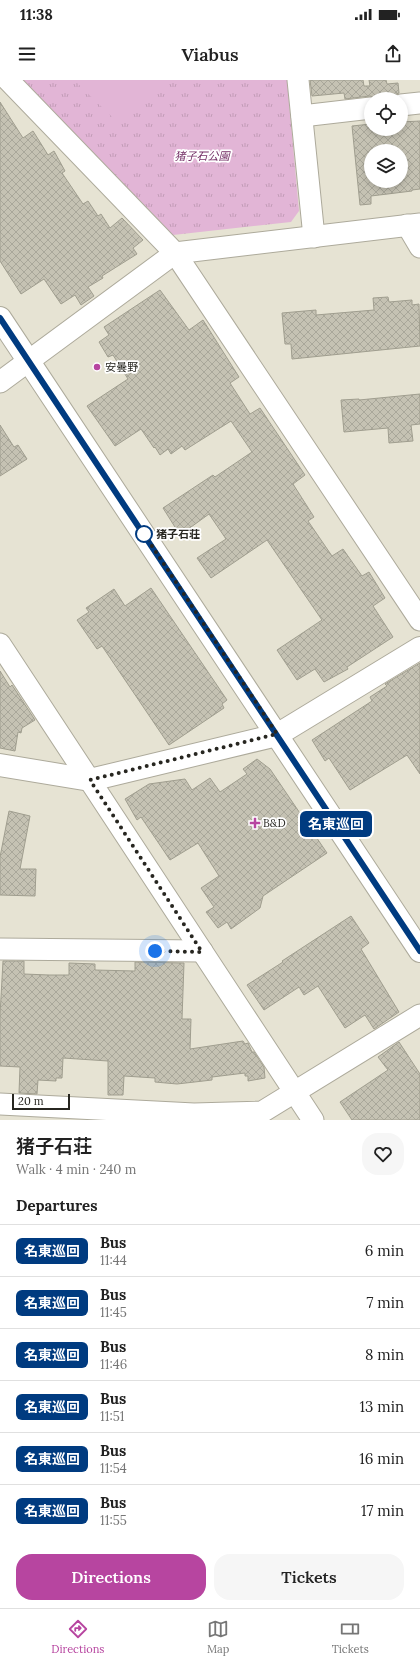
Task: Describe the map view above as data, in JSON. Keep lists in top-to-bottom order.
{
  "parks": ["猪子石公園"],
  "places": {
    "other": ["安曇野", "猪子石荘"],
    "health": ["B&D"]
  },
  "lines": ["bus line 名東巡回"],
  "scale_bar": "20 m",
  "page": {
    "status": "11:38",
    "header": "Viabus",
    "on_map": "名東巡回",
    "scale": "20 m",
    "heading": [
      ["猪子石荘", "Walk · 4 min · 240 m"],
      "Departures"
    ],
    "list": [
      {
        "mark": "名東巡回",
        "name": "Bus",
        "note": "11:44",
        "value": "6 min"
      },
      {
        "mark": "名東巡回",
        "name": "Bus",
        "note": "11:45",
        "value": "7 min"
      },
      {
        "mark": "名東巡回",
        "name": "Bus",
        "note": "11:46",
        "value": "8 min"
      },
      {
        "mark": "名東巡回",
        "name": "Bus",
        "note": "11:51",
        "value": "13 min"
      },
      {
        "mark": "名東巡回",
        "name": "Bus",
        "note": "11:54",
        "value": "16 min"
      },
      {
        "mark": "名東巡回",
        "name": "Bus",
        "note": "11:55",
        "value": "17 min"
      }
    ],
    "buttons": ["Directions", "Tickets"],
    "tabs": ["Directions", "Map", "Tickets"]
  }
}
